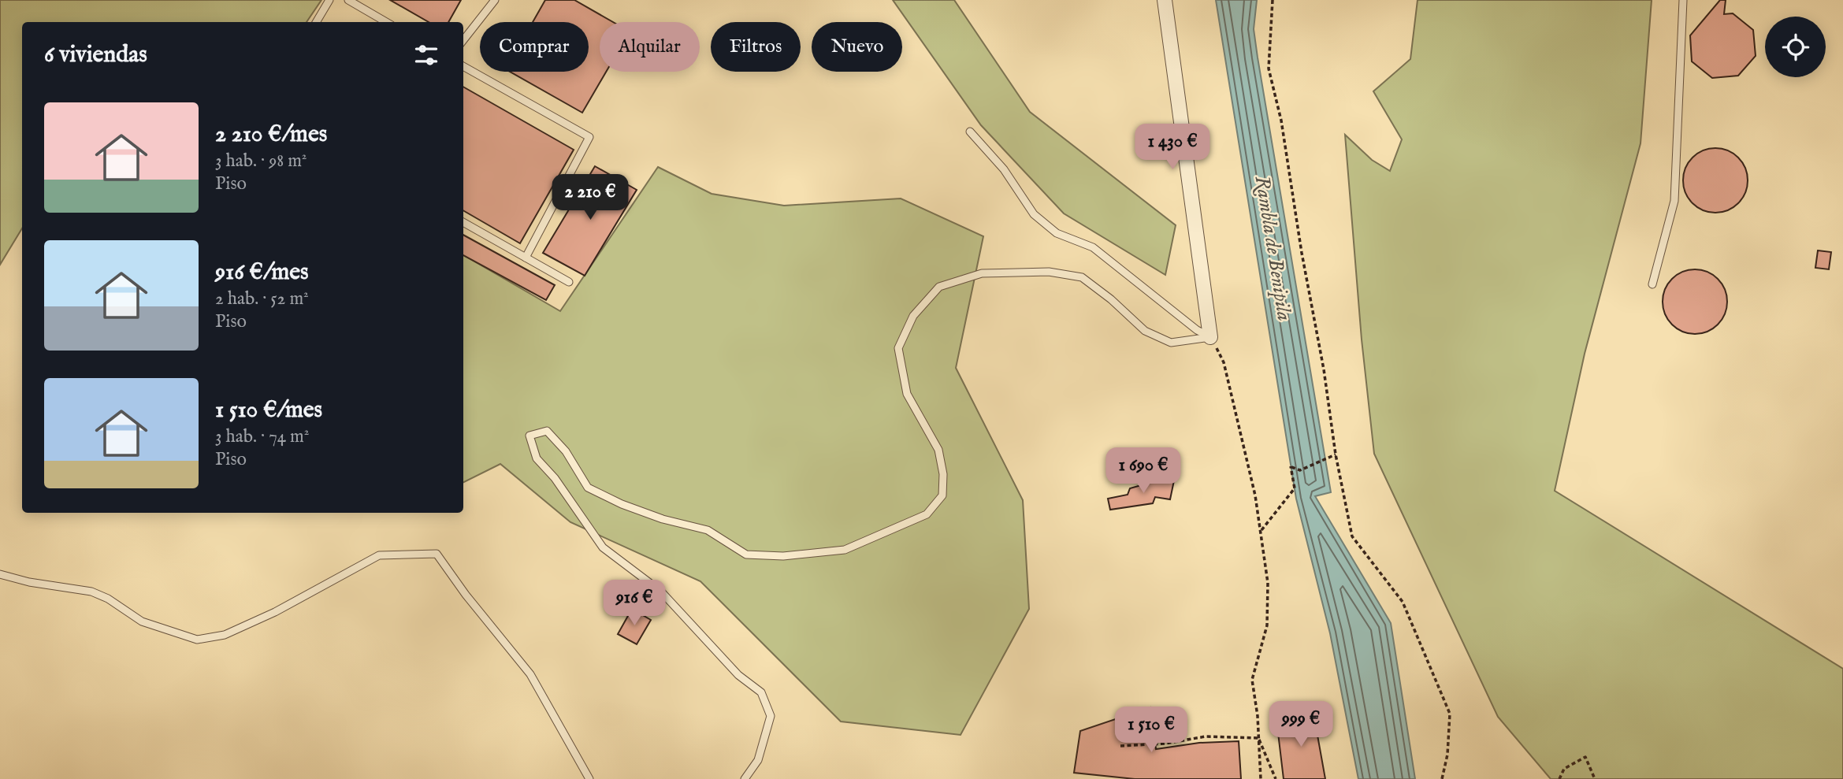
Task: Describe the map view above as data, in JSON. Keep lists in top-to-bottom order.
{
  "water": ["Rambla de Benipila"],
  "page": {
    "chip": [
      "Comprar",
      "Alquilar",
      "Filtros",
      "Nuevo"
    ],
    "heading": "6 viviendas",
    "list": [
      {
        "name": "2 210 €/mes",
        "note": "3 hab. · 98 m² · Piso"
      },
      {
        "name": "916 €/mes",
        "note": "2 hab. · 52 m² · Piso"
      },
      {
        "name": "1 510 €/mes",
        "note": "3 hab. · 74 m² · Piso"
      }
    ],
    "price": [
      "1 430 €",
      "2 210 €",
      "1 690 €",
      "916 €",
      "999 €",
      "1 510 €"
    ]
  }
}
